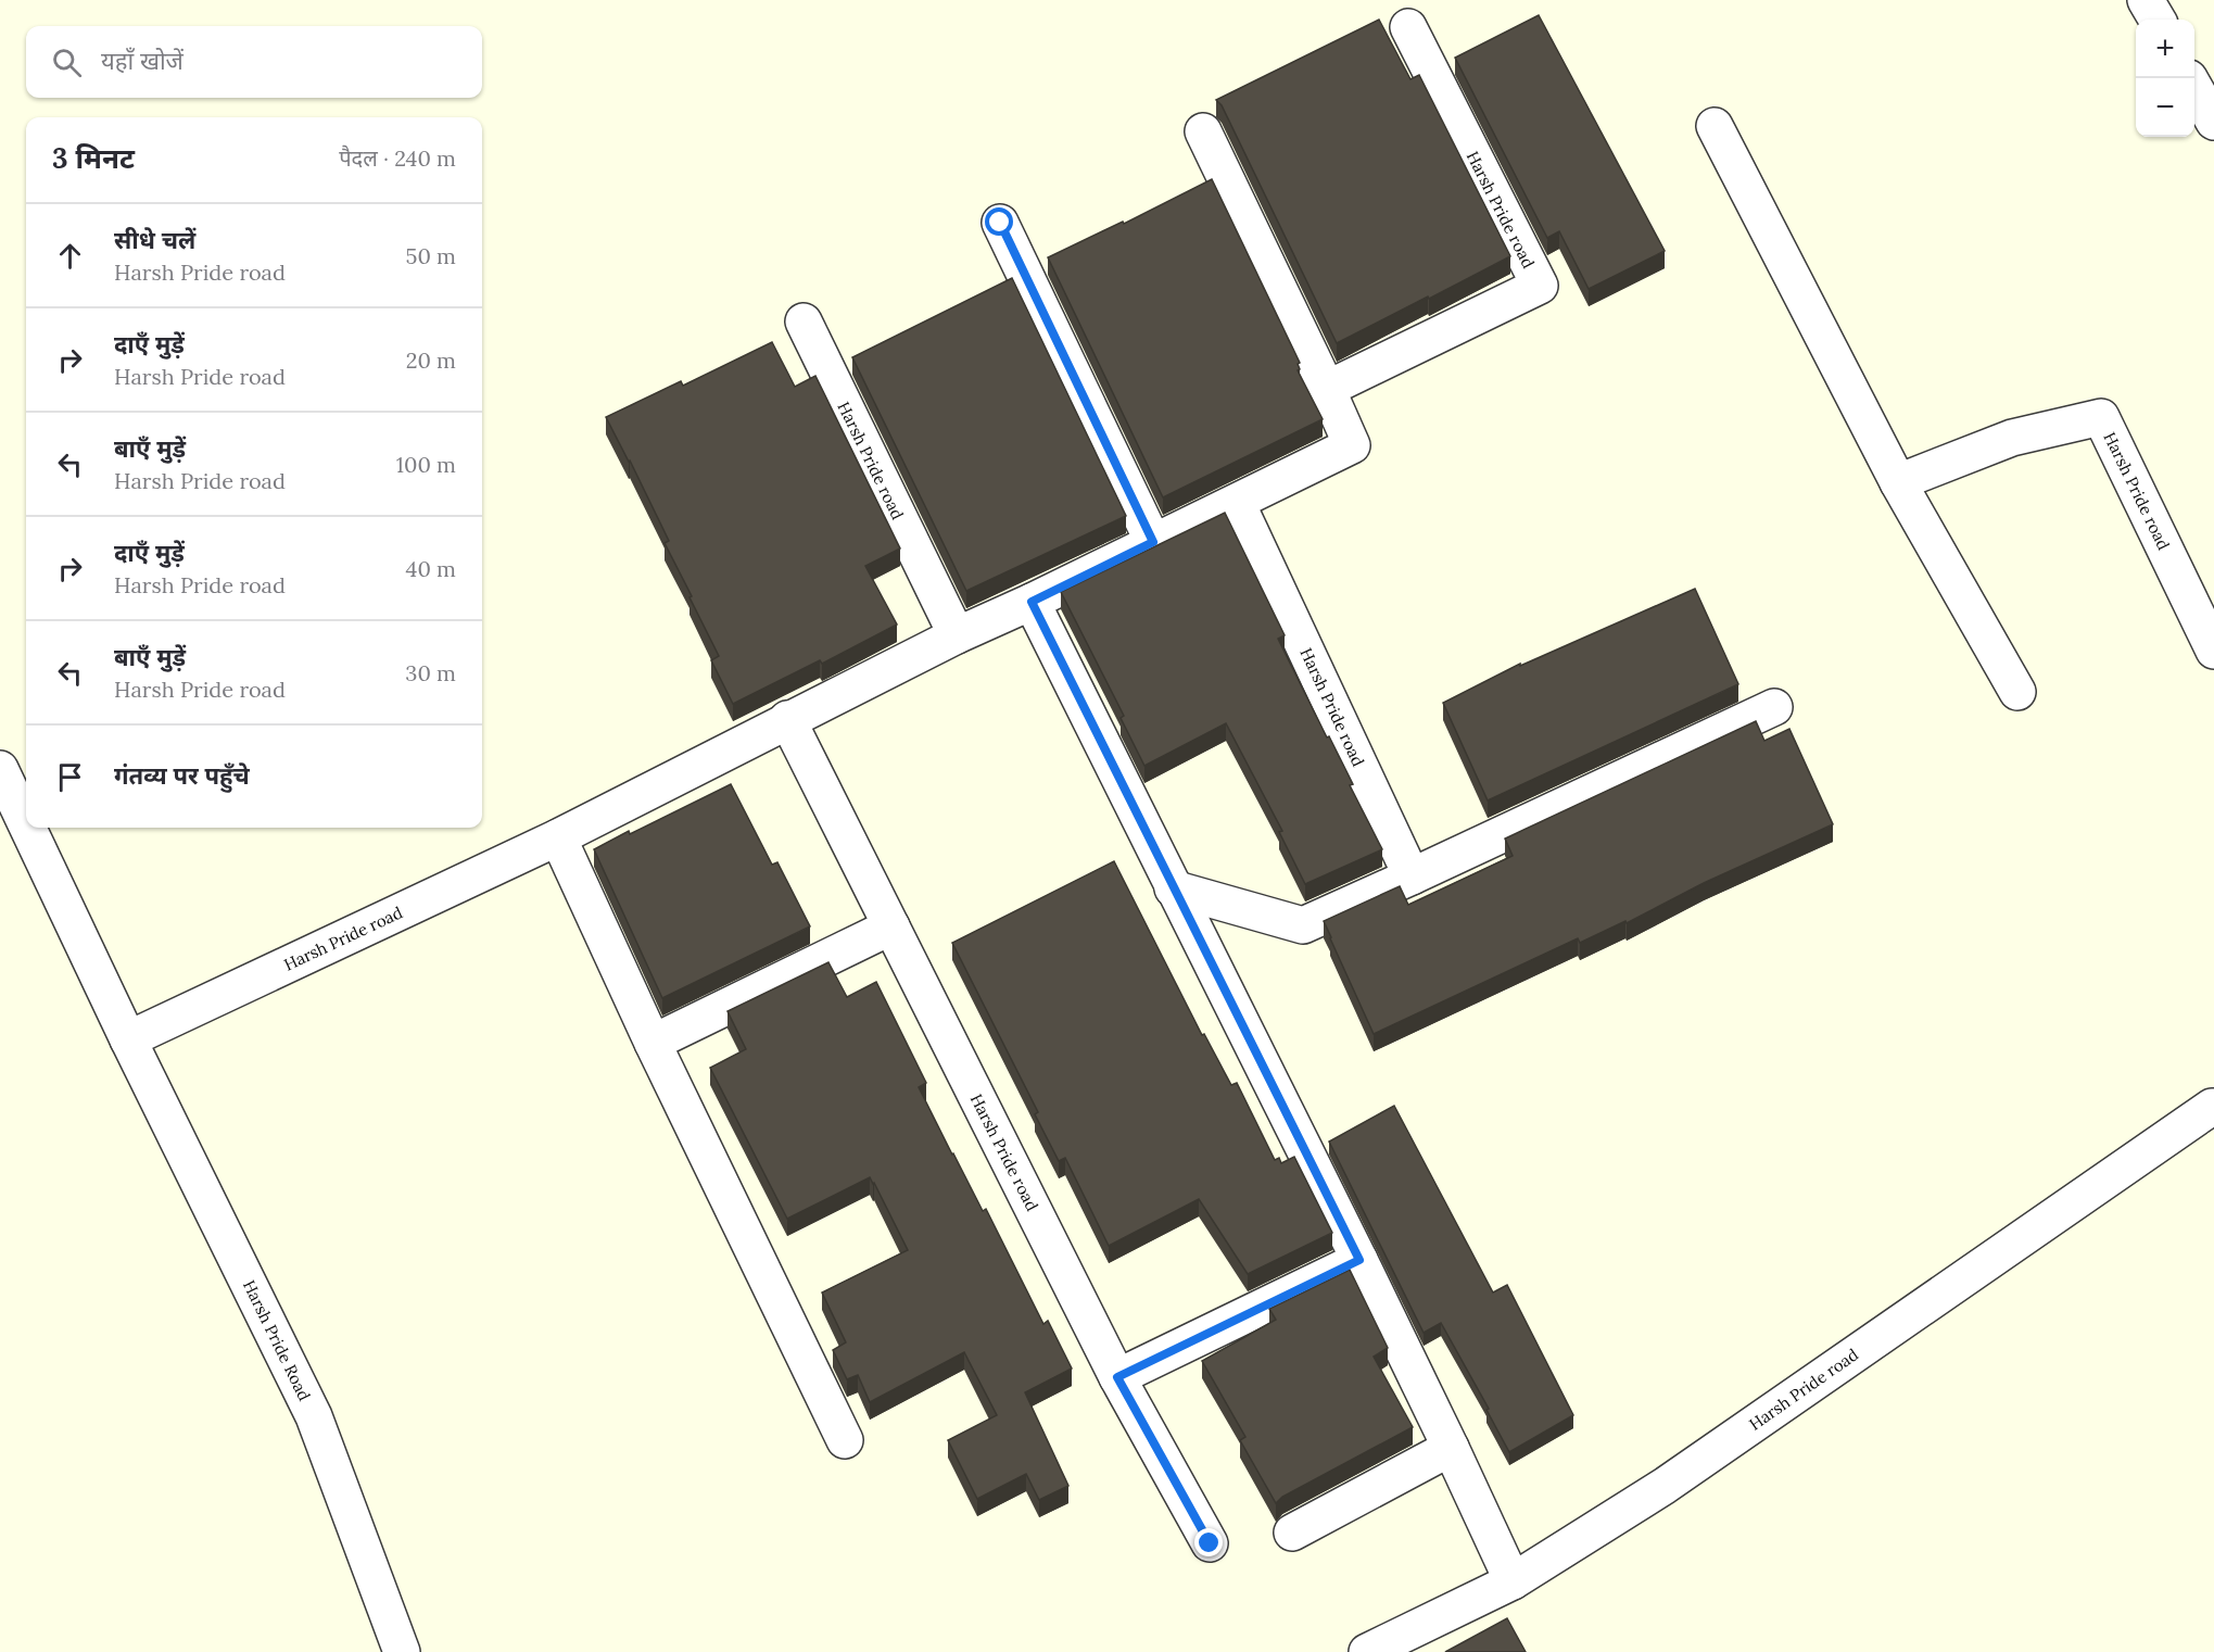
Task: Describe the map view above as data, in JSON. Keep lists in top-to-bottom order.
{
  "streets": {
    "street": ["Harsh Pride road", "Harsh Pride Road"]
  },
  "crossings": [
    ["Harsh Pride road", "Harsh Pride Road"]
  ],
  "page": {
    "map_buttons": ["+", "−"],
    "search": "यहाँ खोजें",
    "heading": ["3 मिनट", "पैदल · 240 m"],
    "list": [
      ["सीधे चलें", "Harsh Pride road", "50 m"],
      ["दाएँ मुड़ें", "Harsh Pride road", "20 m"],
      ["बाएँ मुड़ें", "Harsh Pride road", "100 m"],
      ["दाएँ मुड़ें", "Harsh Pride road", "40 m"],
      ["बाएँ मुड़ें", "Harsh Pride road", "30 m"],
      "गंतव्य पर पहुँचे"
    ]
  }
}
